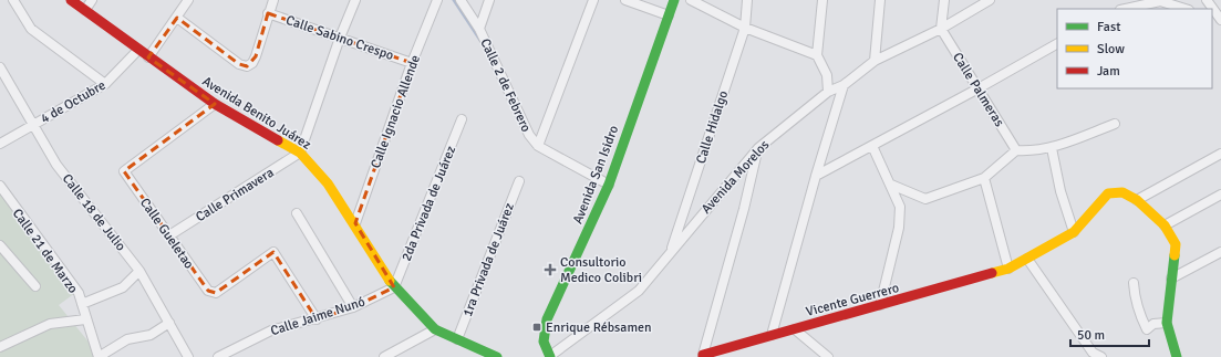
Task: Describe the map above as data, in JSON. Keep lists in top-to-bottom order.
{
  "streets": {
    "street": [
      "Calle Sabino Crespo",
      "Calle 2 de Febrero",
      "Calle Palmeras",
      "4 de Octubre",
      "Calle Ignacio Allende",
      "Avenida Benito Juárez",
      "Calle Hidalgo",
      "Avenida San Isidro",
      "Avenida Morelos",
      "Calle Primavera",
      "2da Privada de Juárez",
      "Calle 18 de Julio",
      "Calle Gueletao",
      "Calle 21 de Marzo",
      "1ra Privada de Juárez",
      "Vicente Guerrero",
      "Calle Jaime Nunó"
    ]
  },
  "crossings": [
    ["Calle Sabino Crespo", "Calle Ignacio Allende"],
    ["Calle 2 de Febrero", "Avenida San Isidro"],
    ["Calle Palmeras", "Avenida Morelos"],
    ["4 de Octubre", "Avenida Benito Juárez"],
    ["4 de Octubre", "Calle 18 de Julio"],
    ["Calle Ignacio Allende", "Avenida Benito Juárez"],
    ["Avenida Benito Juárez", "Calle Primavera"],
    ["Avenida Benito Juárez", "2da Privada de Juárez"],
    ["Avenida Benito Juárez", "Calle Gueletao"],
    ["Avenida Benito Juárez", "1ra Privada de Juárez"],
    ["Avenida Benito Juárez", "Calle Jaime Nunó"],
    ["Calle Hidalgo", "Avenida Morelos"],
    ["Avenida San Isidro", "Avenida Morelos"],
    ["Calle Primavera", "Calle Gueletao"],
    ["2da Privada de Juárez", "Calle Jaime Nunó"],
    ["Calle Gueletao", "Calle Jaime Nunó"]
  ],
  "places": {
    "health": ["Consultorio Medico Colibri"],
    "transit": ["Enrique Rébsamen"]
  },
  "legend": ["Fast", "Slow", "Jam"],
  "scale_bar": "50 m"
}
